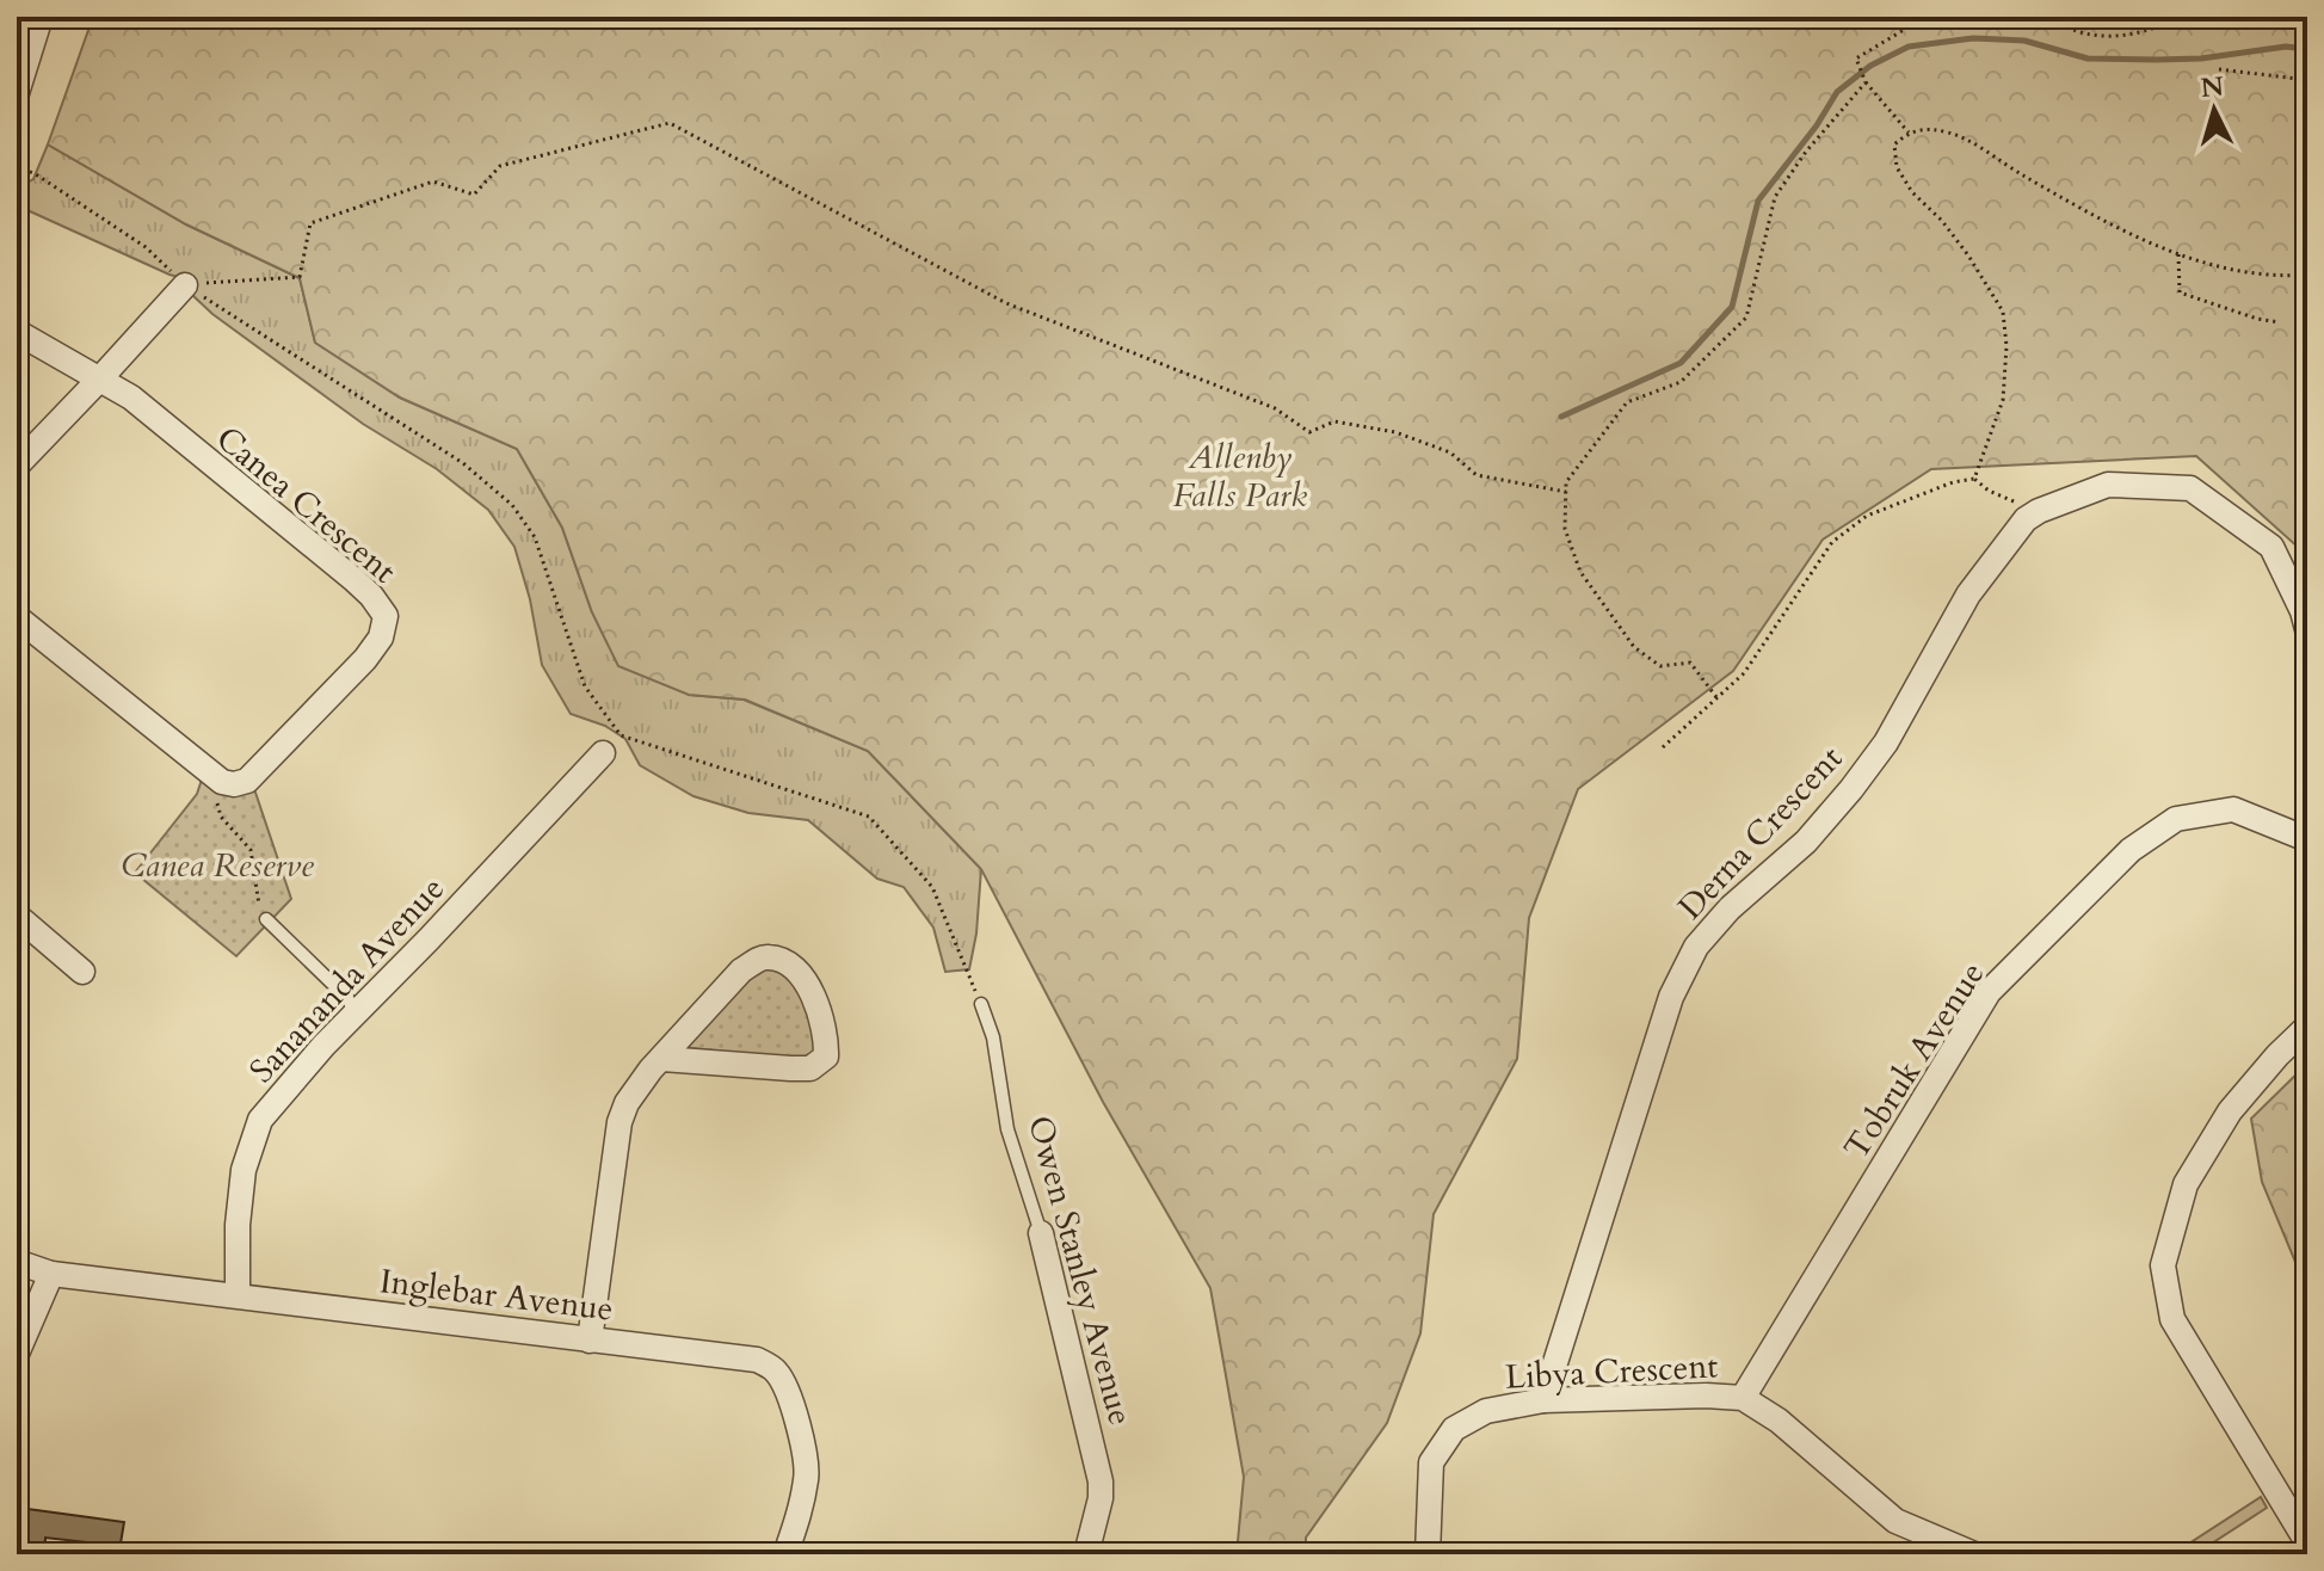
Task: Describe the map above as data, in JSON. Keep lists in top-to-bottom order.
{
  "streets": {
    "street": [
      "Canea Crescent",
      "Derna Crescent",
      "Sanananda Avenue",
      "Tobruk Avenue",
      "Owen Stanley Avenue",
      "Inglebar Avenue",
      "Libya Crescent"
    ]
  },
  "crossings": [
    ["Derna Crescent", "Libya Crescent"],
    ["Sanananda Avenue", "Inglebar Avenue"],
    ["Tobruk Avenue", "Libya Crescent"]
  ],
  "parks": ["Allenby Falls Park", "Canea Reserve"],
  "north": "top"
}
